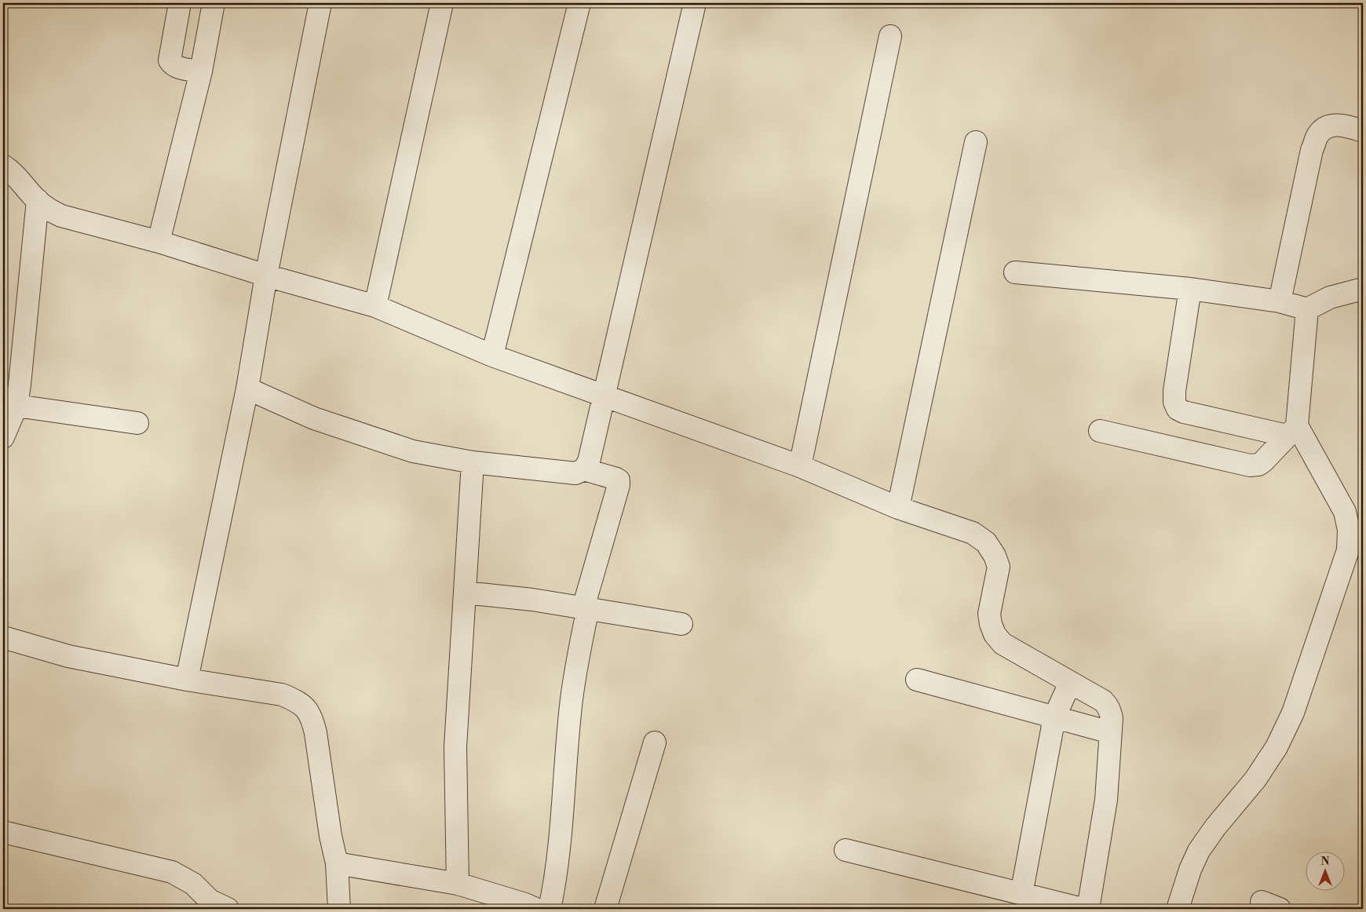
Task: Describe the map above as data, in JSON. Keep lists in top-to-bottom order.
{
  "north": "top"
}
